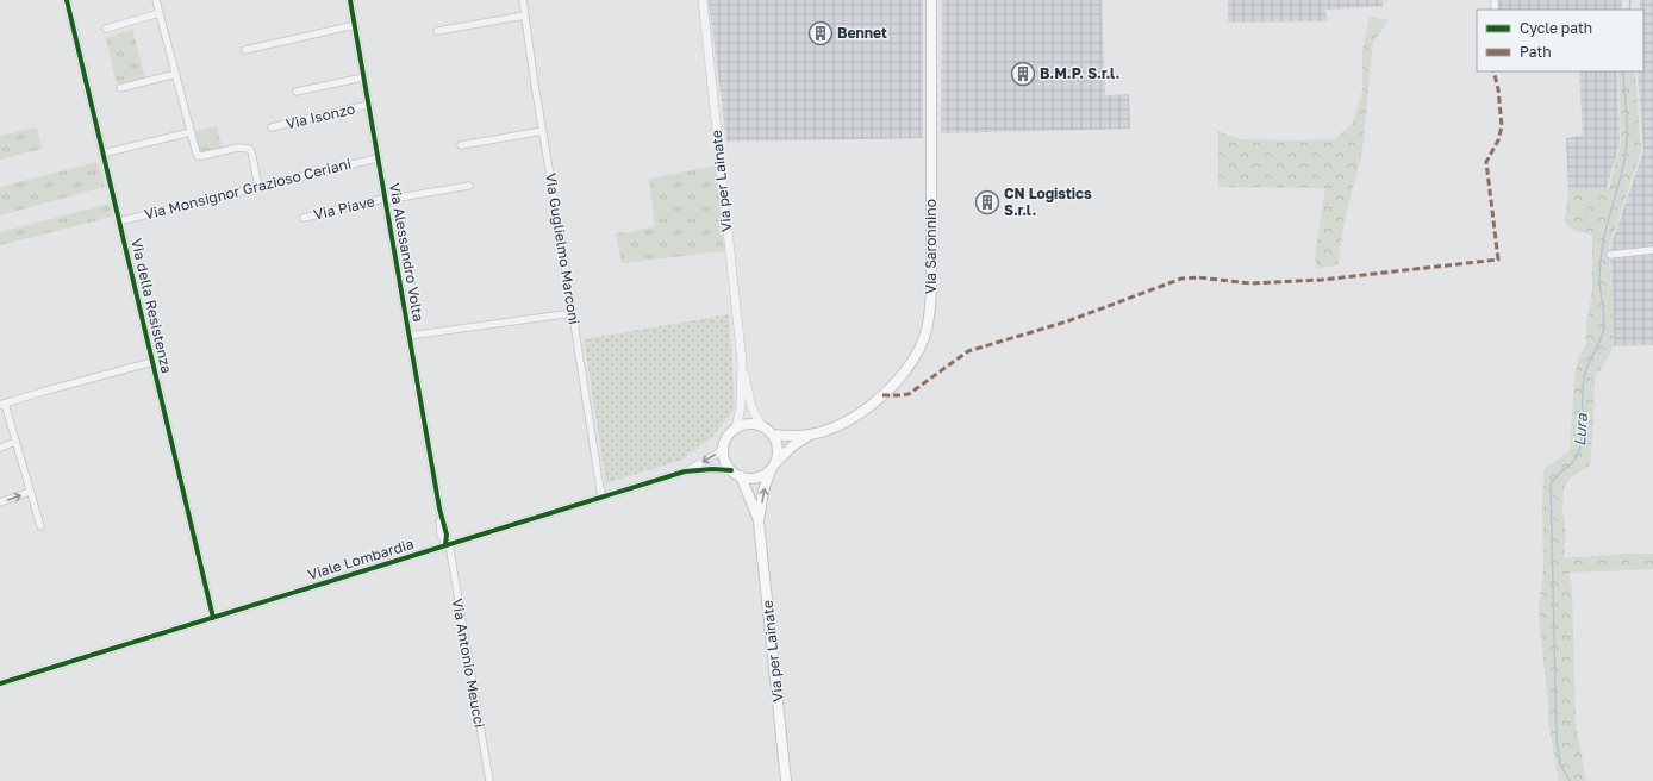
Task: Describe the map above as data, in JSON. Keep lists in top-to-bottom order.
{
  "streets": {
    "main road": ["Via per Lainate", "Via Saronnino"],
    "street": [
      "Via Isonzo",
      "Via Monsignor Grazioso Ceriani",
      "Via Piave",
      "Via Guglielmo Marconi",
      "Via Alessandro Volta",
      "Via della Resistenza",
      "Viale Lombardia",
      "Via Antonio Meucci"
    ]
  },
  "crossings": [
    ["Via Isonzo", "Via Alessandro Volta"],
    ["Via per Lainate", "Via Saronnino"],
    ["Via per Lainate", "Viale Lombardia"],
    ["Via Monsignor Grazioso Ceriani", "Via Alessandro Volta"],
    ["Via Monsignor Grazioso Ceriani", "Via della Resistenza"],
    ["Via Piave", "Via Alessandro Volta"],
    ["Via Saronnino", "Viale Lombardia"],
    ["Via Guglielmo Marconi", "Viale Lombardia"],
    ["Via Alessandro Volta", "Viale Lombardia"],
    ["Via Alessandro Volta", "Via Antonio Meucci"],
    ["Via della Resistenza", "Viale Lombardia"],
    ["Viale Lombardia", "Via Antonio Meucci"]
  ],
  "water": ["Lura"],
  "places": {
    "building": ["Bennet", "B.M.P. S.r.l.", "CN Logistics S.r.l."]
  },
  "legend": ["Cycle path", "Path"]
}
